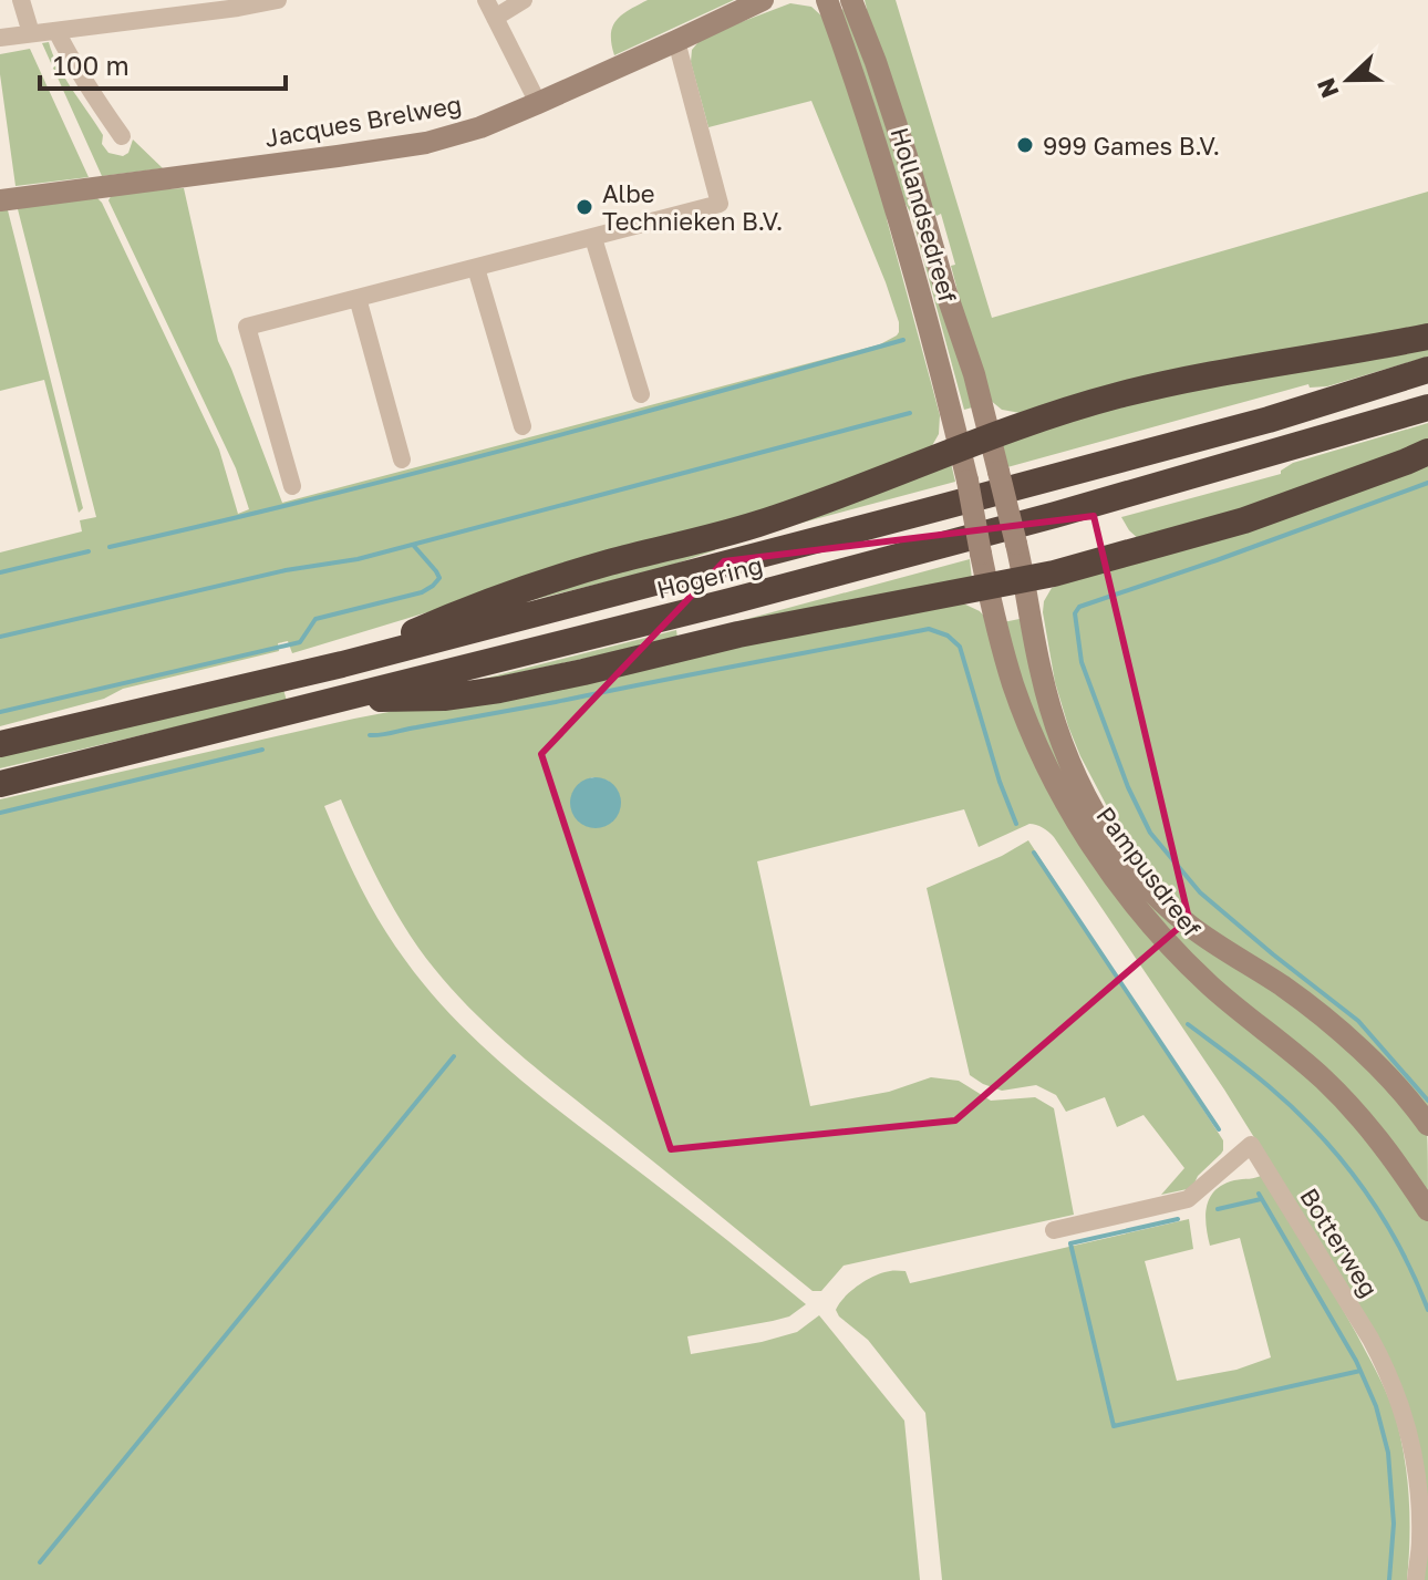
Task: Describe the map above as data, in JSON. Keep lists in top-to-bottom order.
{
  "streets": {
    "highway": ["Hogering"],
    "main road": ["Jacques Brelweg", "Hollandsedreef", "Pampusdreef"],
    "street": ["Botterweg"]
  },
  "crossings": [
    ["Hollandsedreef", "Pampusdreef"]
  ],
  "places": ["999 Games B.V.", "Albe Technieken B.V."],
  "scale_bar": "100 m",
  "north": "left"
}
